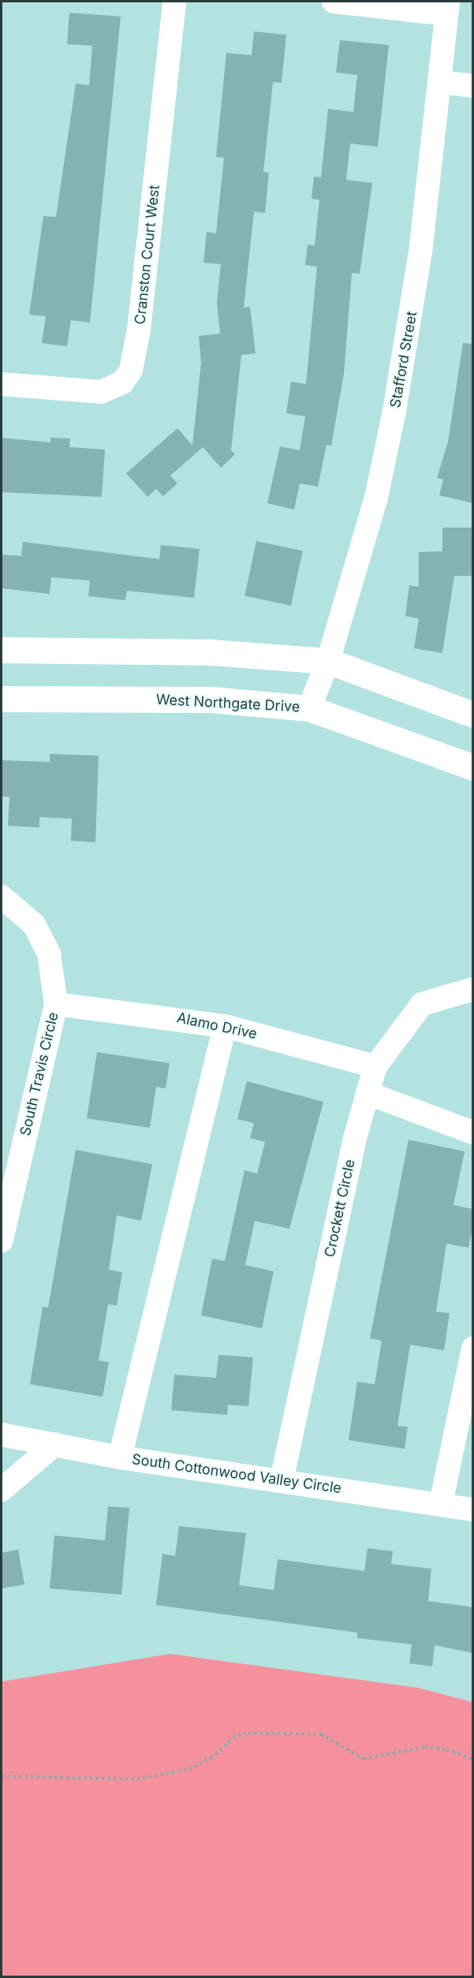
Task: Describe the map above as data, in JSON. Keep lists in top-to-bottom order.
{
  "streets": {
    "main road": ["West Northgate Drive"],
    "street": [
      "Cranston Court West",
      "Stafford Street",
      "Alamo Drive",
      "South Travis Circle",
      "Crockett Circle",
      "South Cottonwood Valley Circle"
    ]
  },
  "crossings": [
    ["Stafford Street", "West Northgate Drive"],
    ["Alamo Drive", "South Travis Circle"],
    ["Alamo Drive", "Crockett Circle"],
    ["Crockett Circle", "South Cottonwood Valley Circle"]
  ]
}
